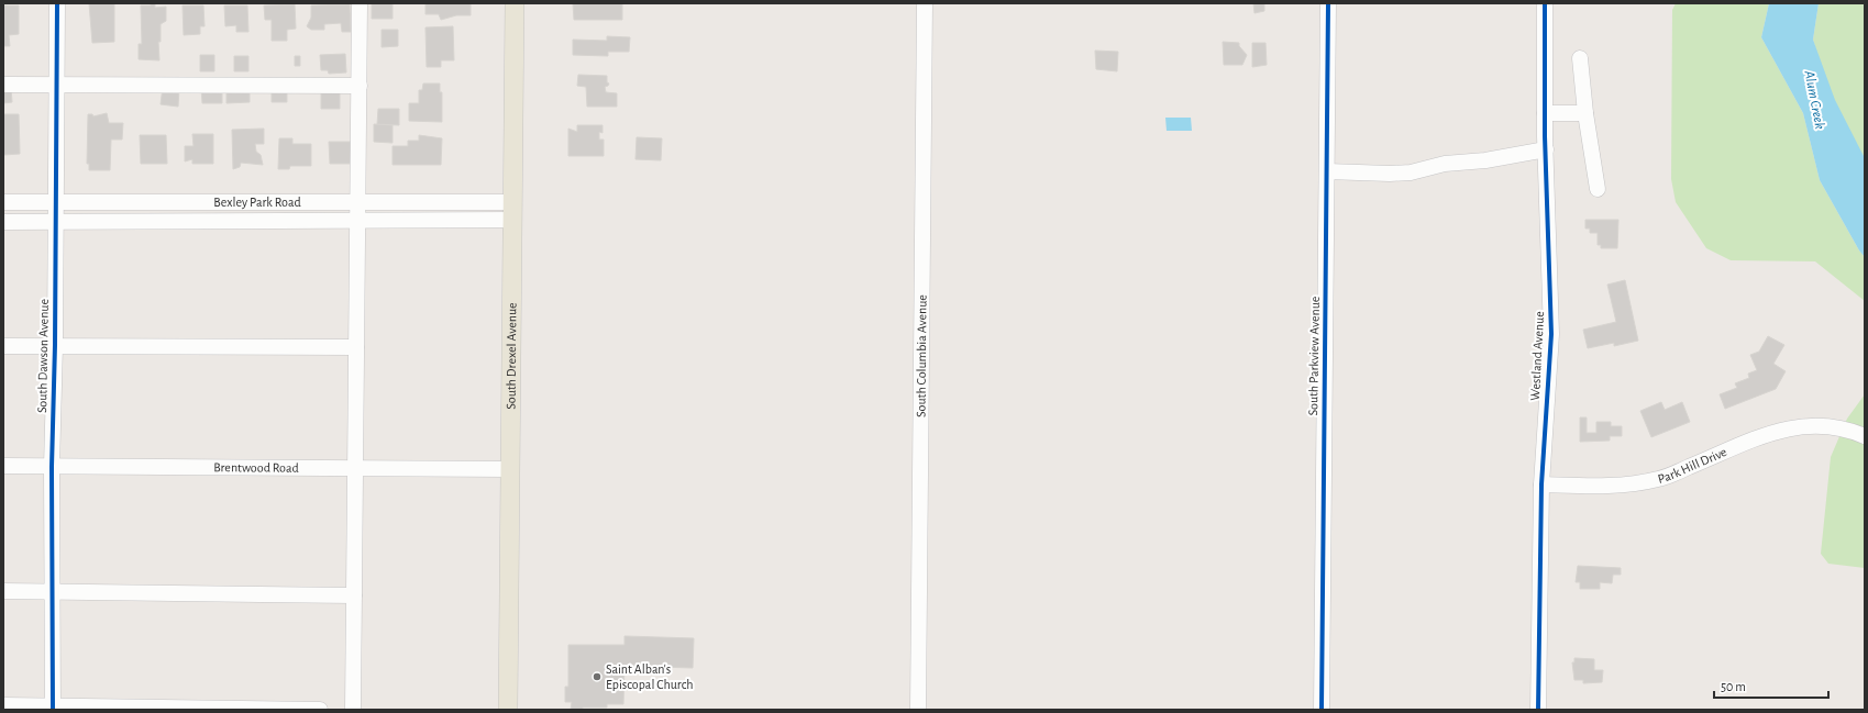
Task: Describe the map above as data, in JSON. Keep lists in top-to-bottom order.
{
  "streets": {
    "main road": ["South Drexel Avenue"],
    "street": [
      "Bexley Park Road",
      "South Dawson Avenue",
      "South Columbia Avenue",
      "South Parkview Avenue",
      "Westland Avenue",
      "Park Hill Drive",
      "Brentwood Road"
    ]
  },
  "crossings": [
    ["Bexley Park Road", "South Dawson Avenue"],
    ["Bexley Park Road", "South Drexel Avenue"],
    ["South Dawson Avenue", "Brentwood Road"],
    ["South Drexel Avenue", "Brentwood Road"],
    ["Westland Avenue", "Park Hill Drive"]
  ],
  "water": ["Alum Creek"],
  "places": ["Saint Alban's Episcopal Church"],
  "scale_bar": "50 m"
}
